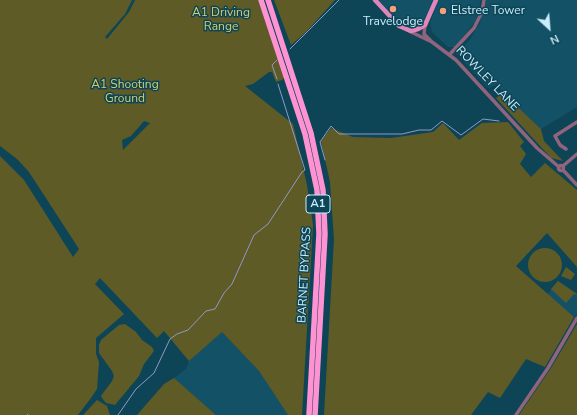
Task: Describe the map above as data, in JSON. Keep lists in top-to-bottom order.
{
  "streets": {
    "highway": ["A1", "BARNET BYPASS"],
    "main road": ["ROWLEY LANE"]
  },
  "parks": ["A1 Driving Range", "A1 Shooting Ground"],
  "places": ["Travelodge", "Elstree Tower"],
  "north": "bottom right"
}
